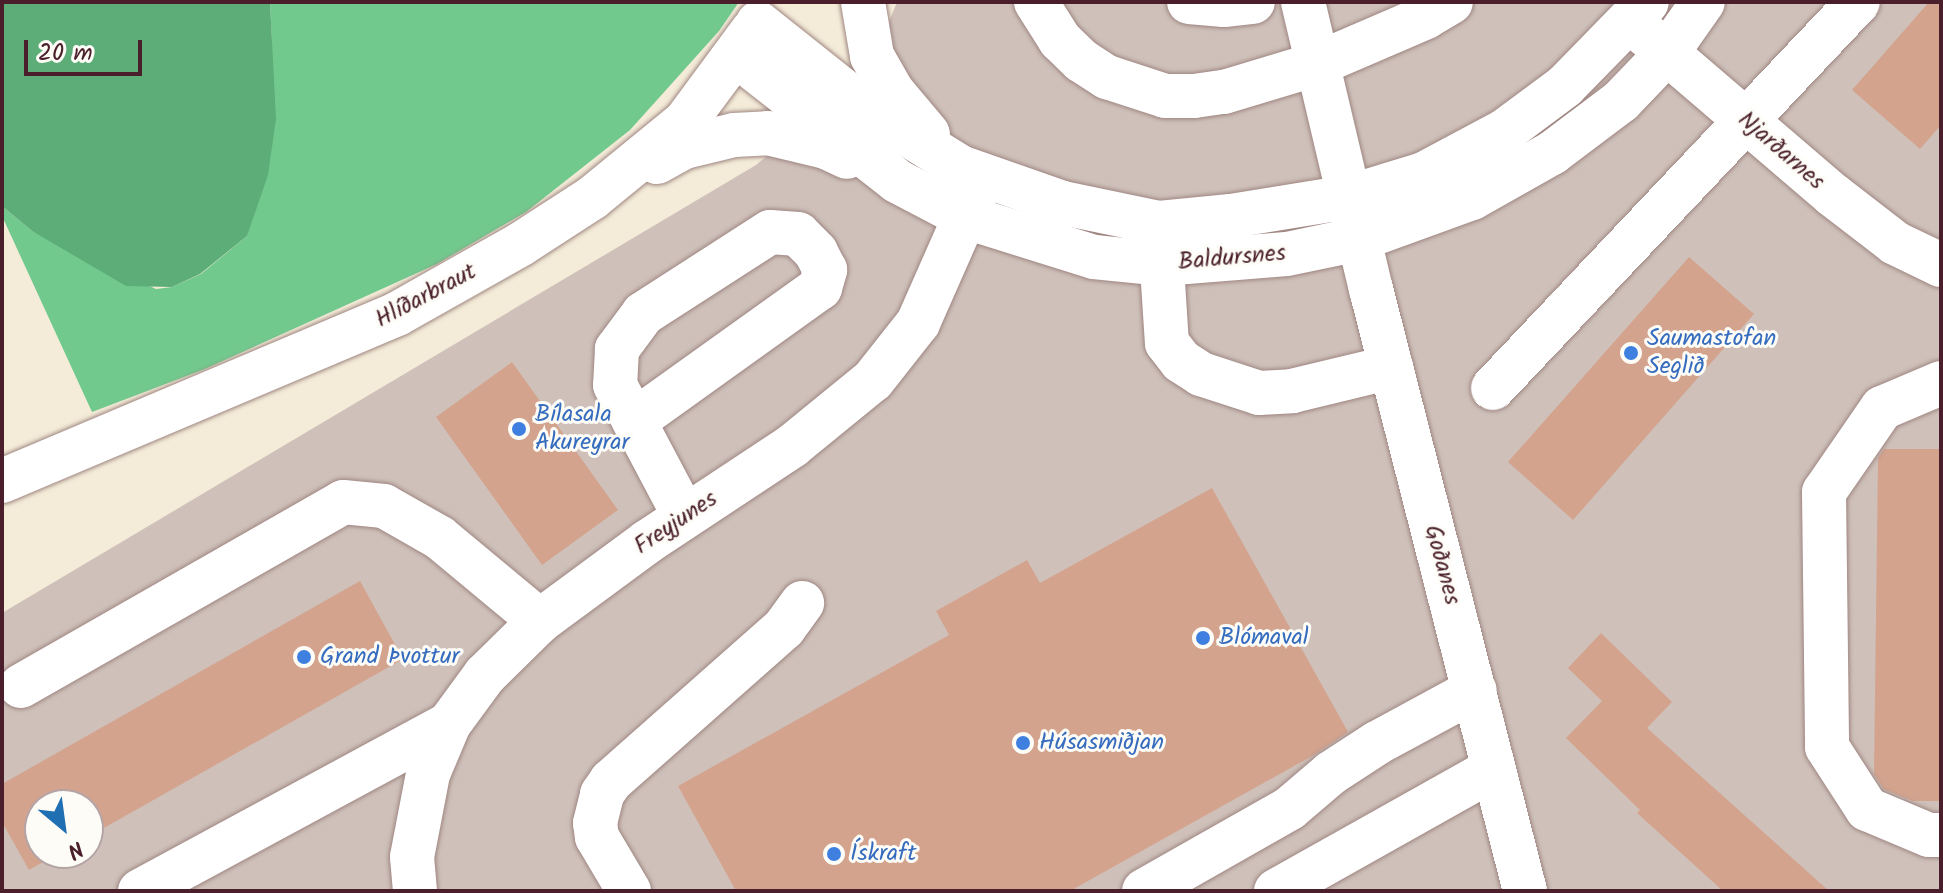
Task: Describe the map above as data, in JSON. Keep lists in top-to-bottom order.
{
  "streets": {
    "street": [
      "Njarðarnes",
      "Baldursnes",
      "Hlíðarbraut",
      "Freyjunes",
      "Goðanes"
    ]
  },
  "crossings": [
    ["Njarðarnes", "Baldursnes"],
    ["Baldursnes", "Hlíðarbraut"],
    ["Baldursnes", "Freyjunes"],
    ["Baldursnes", "Goðanes"]
  ],
  "places": [
    "Saumastofan Seglið",
    "Bílasala Akureyrar",
    "Blómaval",
    "Grand Þvottur",
    "Húsasmiðjan",
    "Ískraft"
  ],
  "scale_bar": "20 m",
  "north": "bottom right"
}
